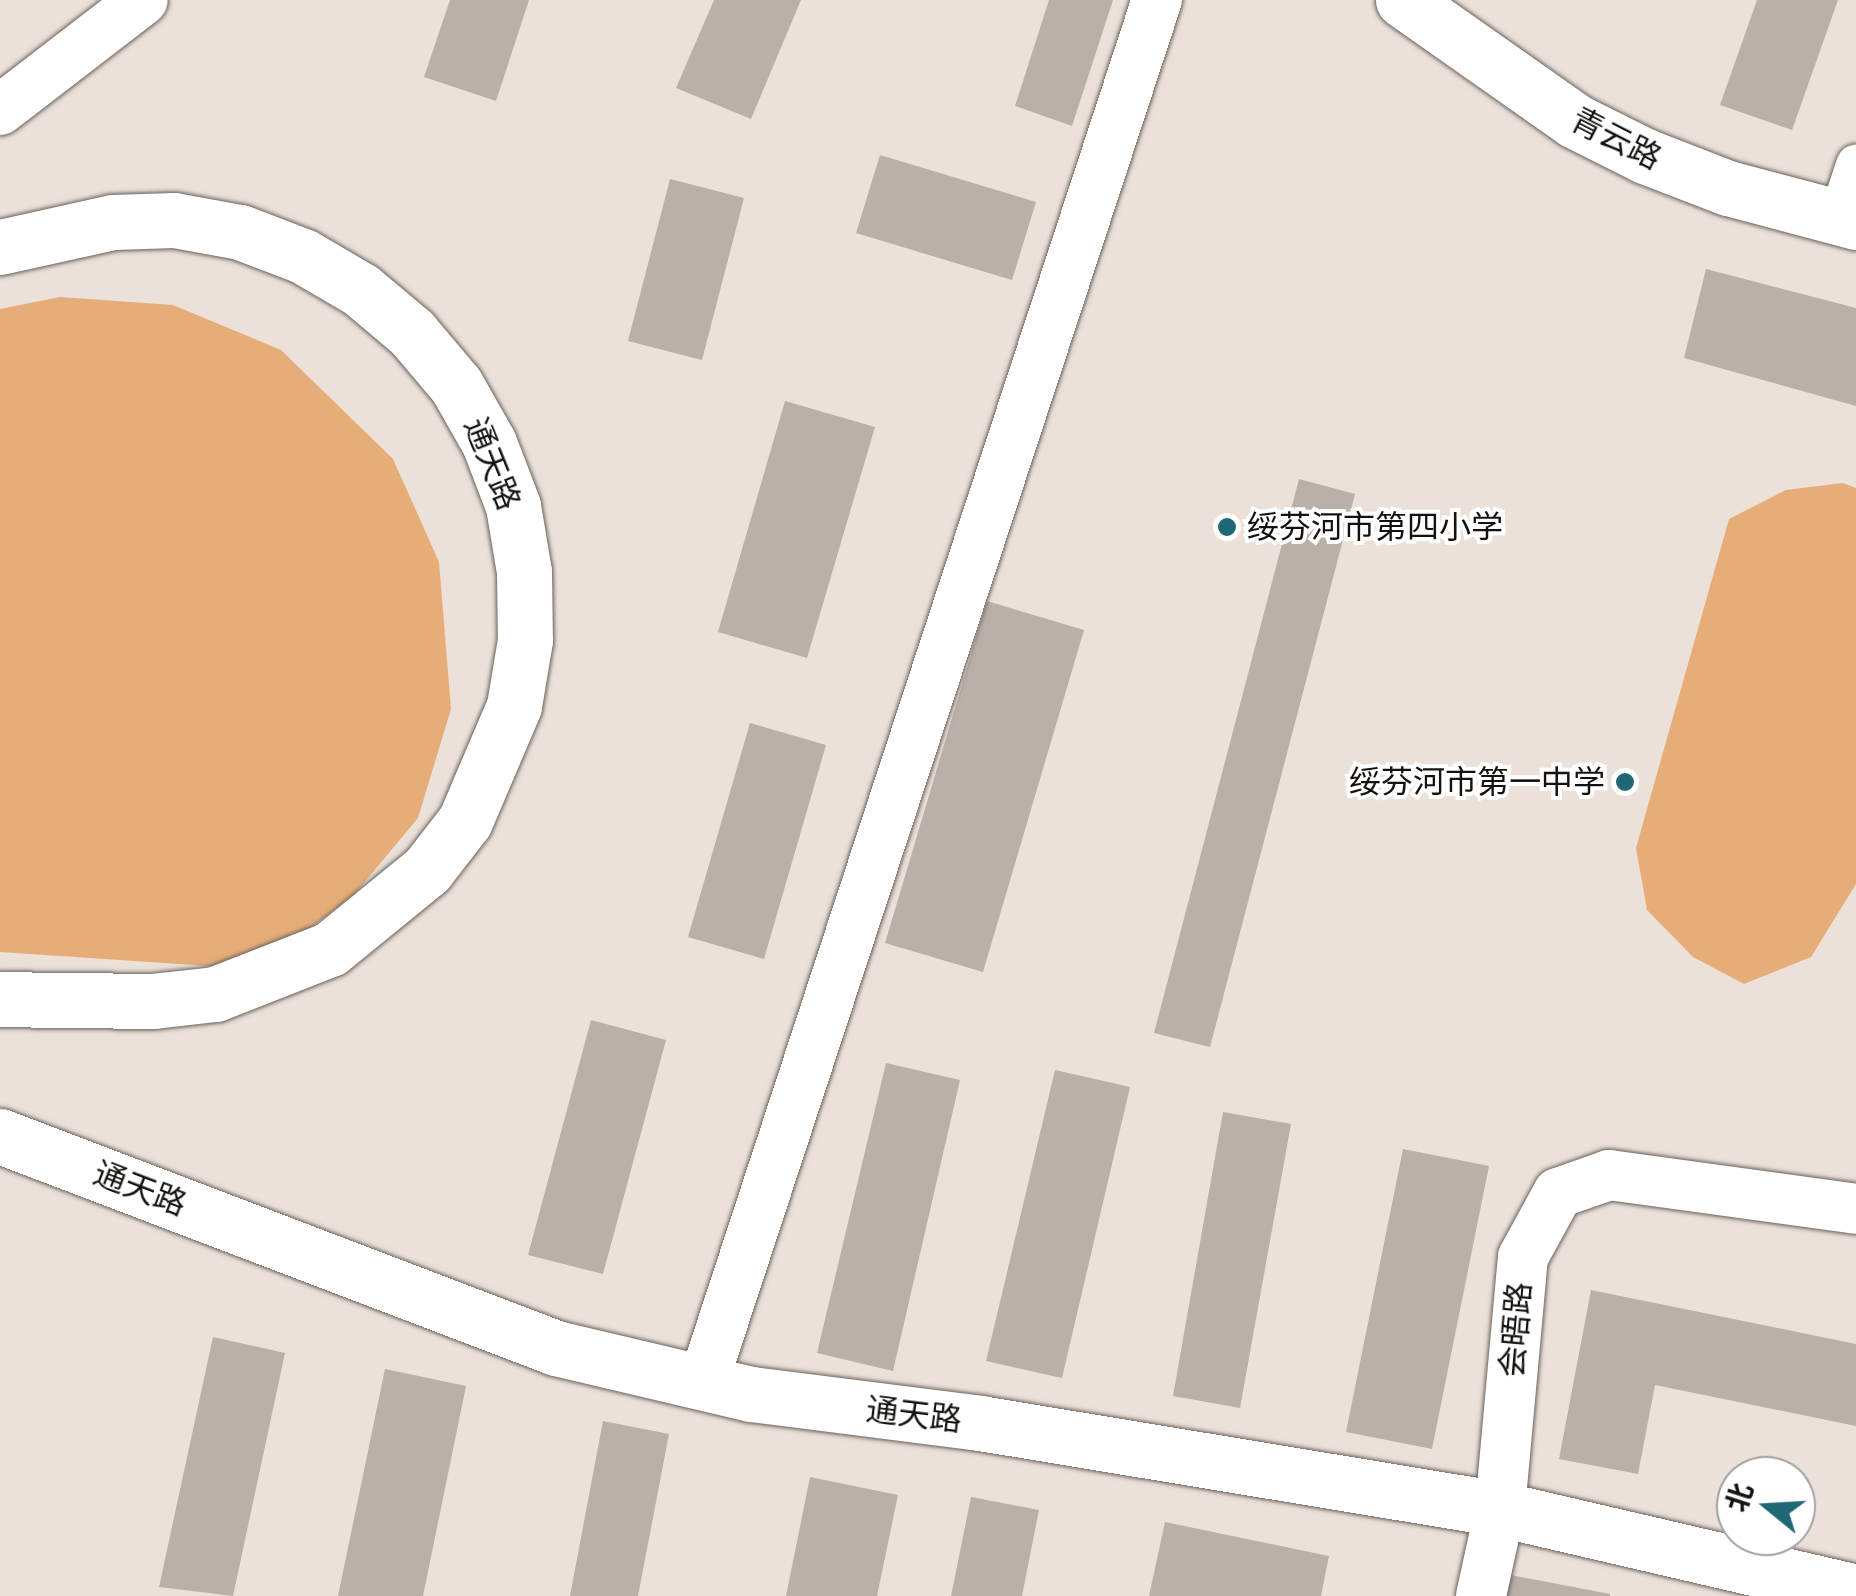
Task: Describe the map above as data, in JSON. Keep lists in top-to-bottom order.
{
  "streets": {
    "main road": ["青云路", "通天路"],
    "street": ["会晤路"]
  },
  "crossings": [
    ["通天路", "会晤路"]
  ],
  "places": ["绥芬河市第四小学", "绥芬河市第一中学"],
  "north": "left"
}
